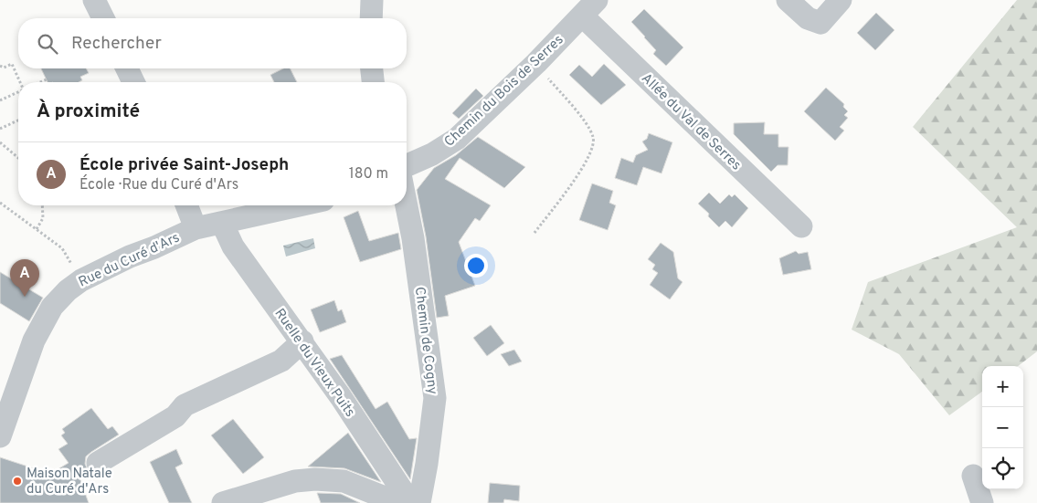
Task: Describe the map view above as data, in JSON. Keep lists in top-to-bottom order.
{
  "streets": {
    "street": [
      "Chemin du Bois de Serres",
      "Allée du Val de Serres",
      "Rue du Curé d'Ars",
      "Chemin de Cogny",
      "Ruelle du Vieux Puits"
    ]
  },
  "crossings": [
    ["Chemin du Bois de Serres", "Allée du Val de Serres"],
    ["Rue du Curé d'Ars", "Ruelle du Vieux Puits"],
    ["Chemin de Cogny", "Ruelle du Vieux Puits"]
  ],
  "places": ["Maison Natale du Curé d'Ars"],
  "page": {
    "search": "Rechercher",
    "heading": "À proximité",
    "list": [
      {
        "mark": "A",
        "name": "École privée Saint-Joseph",
        "note": "École · Rue du Curé d'Ars",
        "value": "180 m"
      }
    ],
    "pins": "A",
    "map_buttons": ["+", "−"]
  }
}
